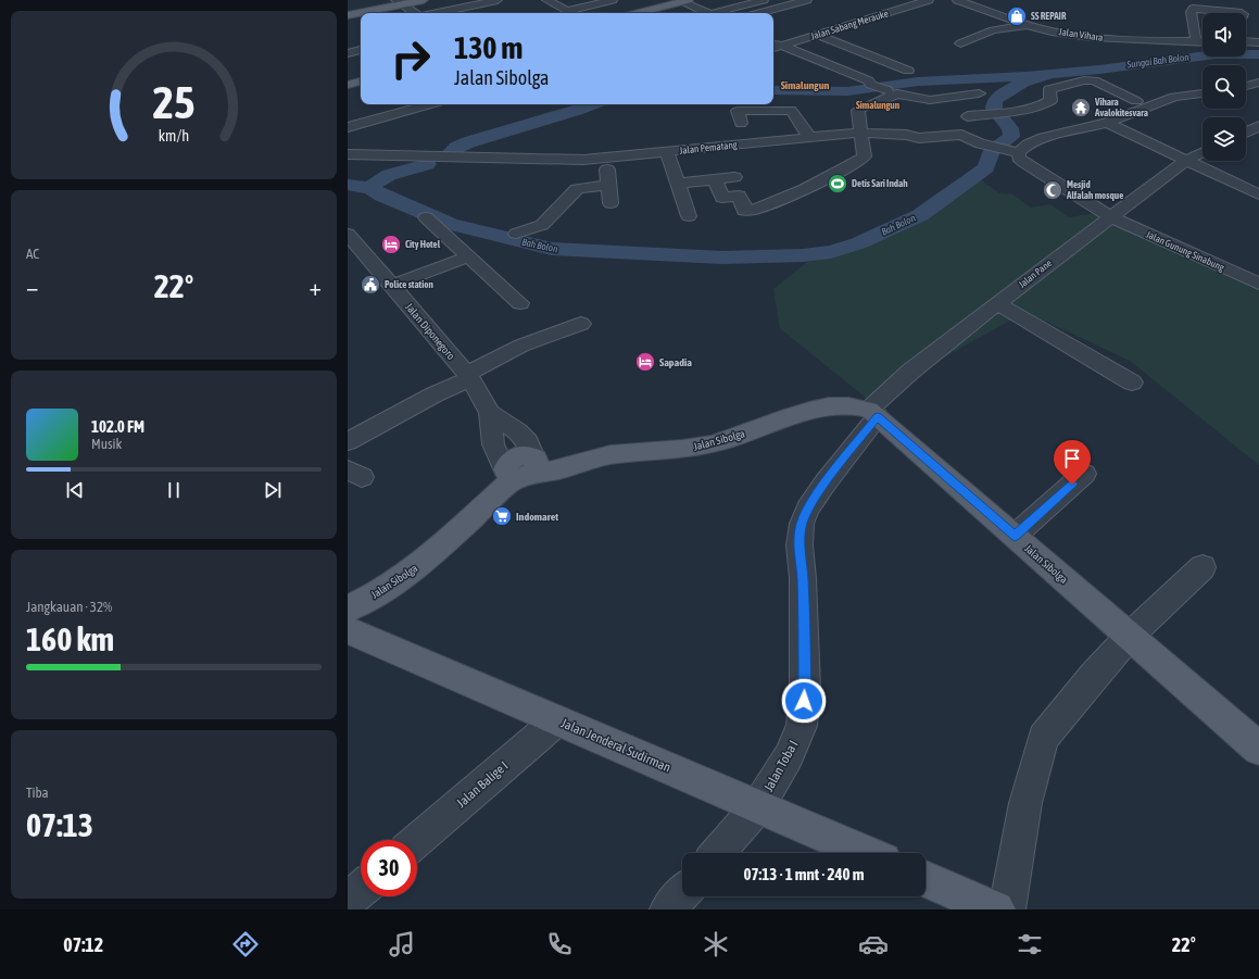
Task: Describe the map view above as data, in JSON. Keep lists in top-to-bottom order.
{
  "streets": {
    "main road": ["Jalan Sibolga", "Jalan Jenderal Sudirman"],
    "street": [
      "Jalan Sabang Merauke",
      "Jalan Vihara",
      "Jalan Pematang",
      "Jalan Gunung Sinabung",
      "Jalan Pane",
      "Jalan Diponegoro",
      "Jalan Toba I",
      "Jalan Balige I"
    ]
  },
  "crossings": [
    ["Jalan Pematang", "Jalan Gunung Sinabung"],
    ["Jalan Gunung Sinabung", "Jalan Pane"],
    ["Jalan Pane", "Jalan Sibolga"],
    ["Jalan Pane", "Jalan Toba I"],
    ["Jalan Sibolga", "Jalan Toba I"],
    ["Jalan Jenderal Sudirman", "Jalan Toba I"],
    ["Jalan Jenderal Sudirman", "Jalan Balige I"]
  ],
  "districts": ["Simalungun", "Simalungun"],
  "water": ["Sungai Bah Bolon", "Bah Bolon"],
  "places": {
    "shop": ["SS REPAIR"],
    "temple": ["Vihara Avalokitesvara"],
    "sports": ["Detis Sari Indah"],
    "mosque": ["Mesjid Alfalah mosque"],
    "hotel": ["City Hotel", "Sapadia"],
    "public building": ["Police station"],
    "supermarket": ["Indomaret"]
  },
  "page": {
    "turn": ["130 m", "Jalan Sibolga"],
    "tile": [
      "AC",
      ["Jangkauan · 32%", "160 km"],
      ["Tiba", "07:13"]
    ],
    "heat": ["−", "22°", "+"],
    "song": ["102.0 FM", "Musik"],
    "limit": "30",
    "trip": "07:13 · 1 mnt · 240 m",
    "tabs": ["07:12", "22°"],
    "gauge": ["25", "km/h"]
  }
}
